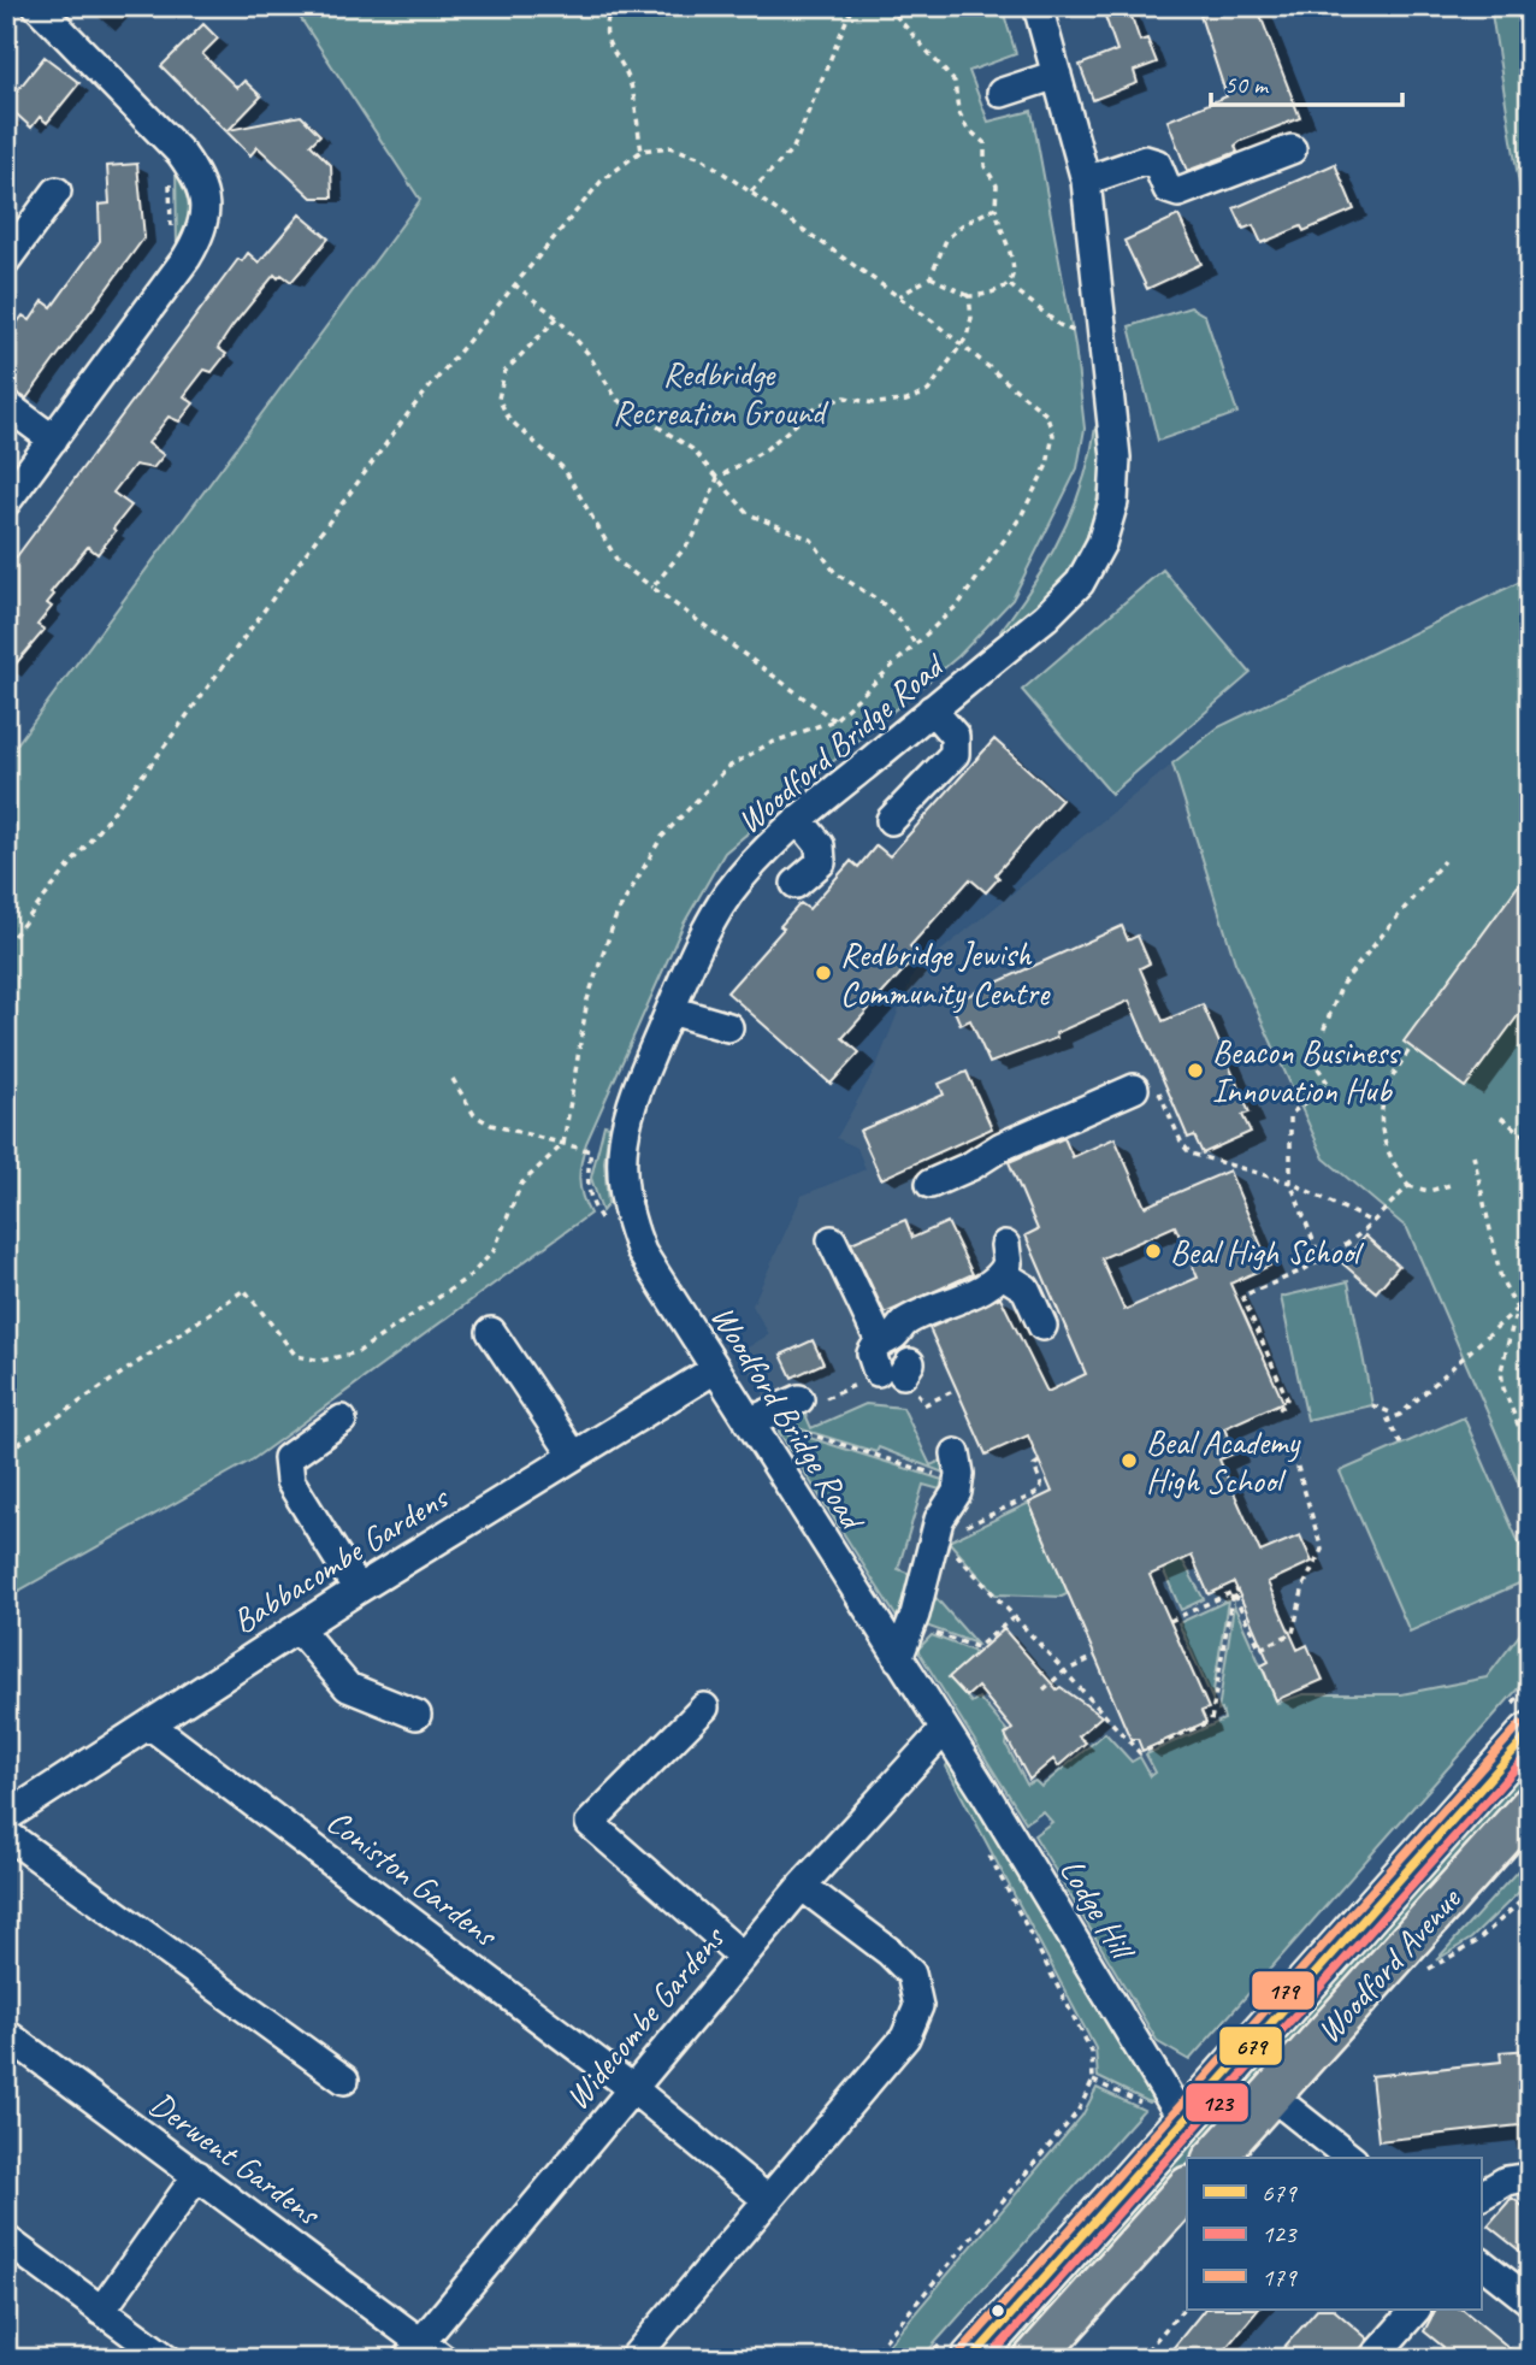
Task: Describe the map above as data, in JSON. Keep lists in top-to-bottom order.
{
  "streets": {
    "highway": ["Woodford Avenue"],
    "street": [
      "Woodford Bridge Road",
      "Babbacombe Gardens",
      "Coniston Gardens",
      "Lodge Hill",
      "Widecombe Gardens",
      "Derwent Gardens"
    ]
  },
  "crossings": [
    ["Woodford Bridge Road", "Babbacombe Gardens"],
    ["Woodford Bridge Road", "Lodge Hill"],
    ["Woodford Bridge Road", "Widecombe Gardens"],
    ["Babbacombe Gardens", "Coniston Gardens"],
    ["Coniston Gardens", "Widecombe Gardens"],
    ["Lodge Hill", "Woodford Avenue"],
    ["Lodge Hill", "Widecombe Gardens"],
    ["Widecombe Gardens", "Derwent Gardens"]
  ],
  "parks": ["Redbridge Recreation Ground"],
  "places": [
    "Redbridge Jewish Community Centre",
    "Beacon Business Innovation Hub",
    "Beal High School",
    "Beal Academy High School"
  ],
  "lines": ["transit line 179", "transit line 679", "transit line 123"],
  "legend": ["679", "123", "179"],
  "scale_bar": "50 m"
}
